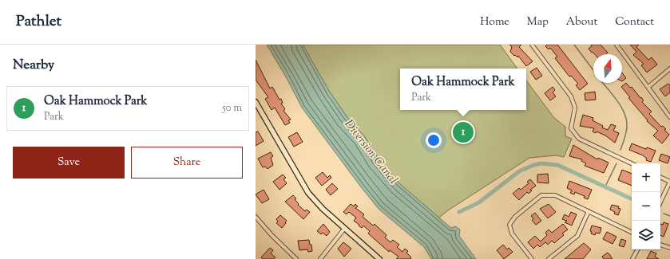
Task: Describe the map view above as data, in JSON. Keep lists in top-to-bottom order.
{
  "water": ["Diversion Canal"],
  "north": "top",
  "page": {
    "header": "Pathlet",
    "nav": [
      "Home",
      "Map",
      "About",
      "Contact"
    ],
    "heading": "Nearby",
    "popup": ["Oak Hammock Park", "Park"],
    "list": [
      {
        "mark": "1",
        "name": "Oak Hammock Park",
        "note": "Park",
        "value": "50 m"
      }
    ],
    "pins": "1",
    "buttons": ["Save", "Share"],
    "map_buttons": ["+", "−"]
  }
}
